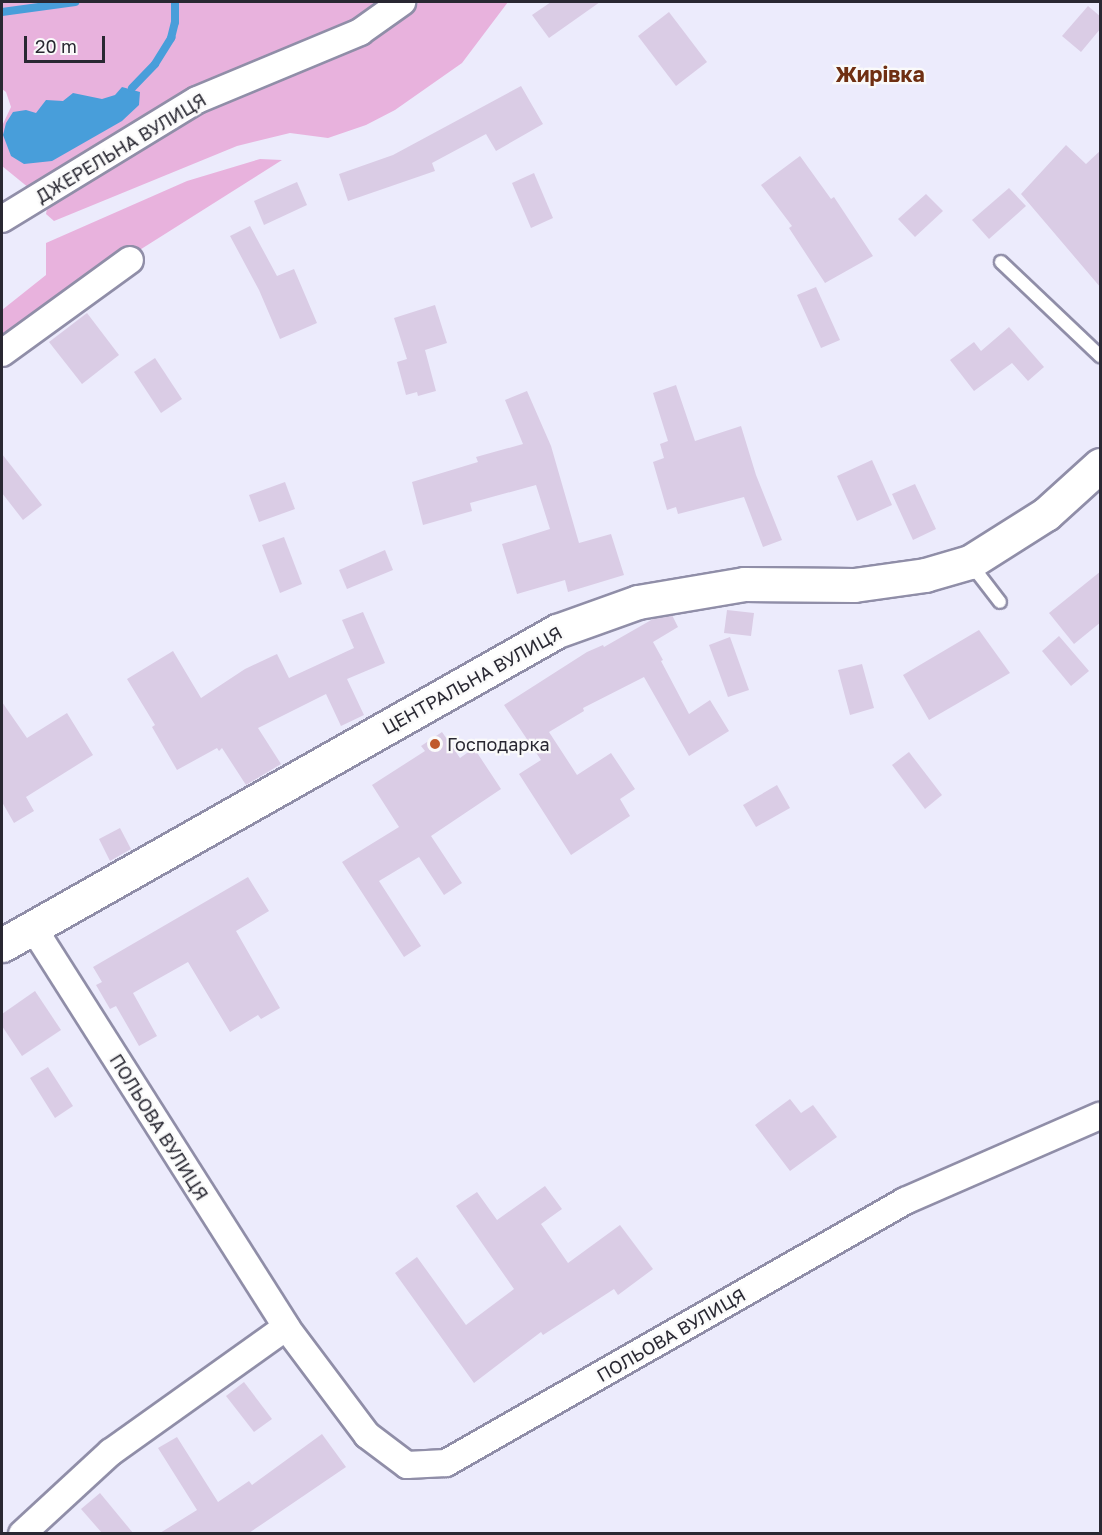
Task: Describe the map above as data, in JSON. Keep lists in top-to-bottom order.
{
  "streets": {
    "street": ["ДЖЕРЕЛЬНА ВУЛИЦЯ", "ЦЕНТРАЛЬНА ВУЛИЦЯ", "ПОЛЬОВА ВУЛИЦЯ"]
  },
  "crossings": [
    ["ЦЕНТРАЛЬНА ВУЛИЦЯ", "ПОЛЬОВА ВУЛИЦЯ"]
  ],
  "districts": ["Жирівка"],
  "places": ["Господарка"],
  "scale_bar": "20 m"
}
